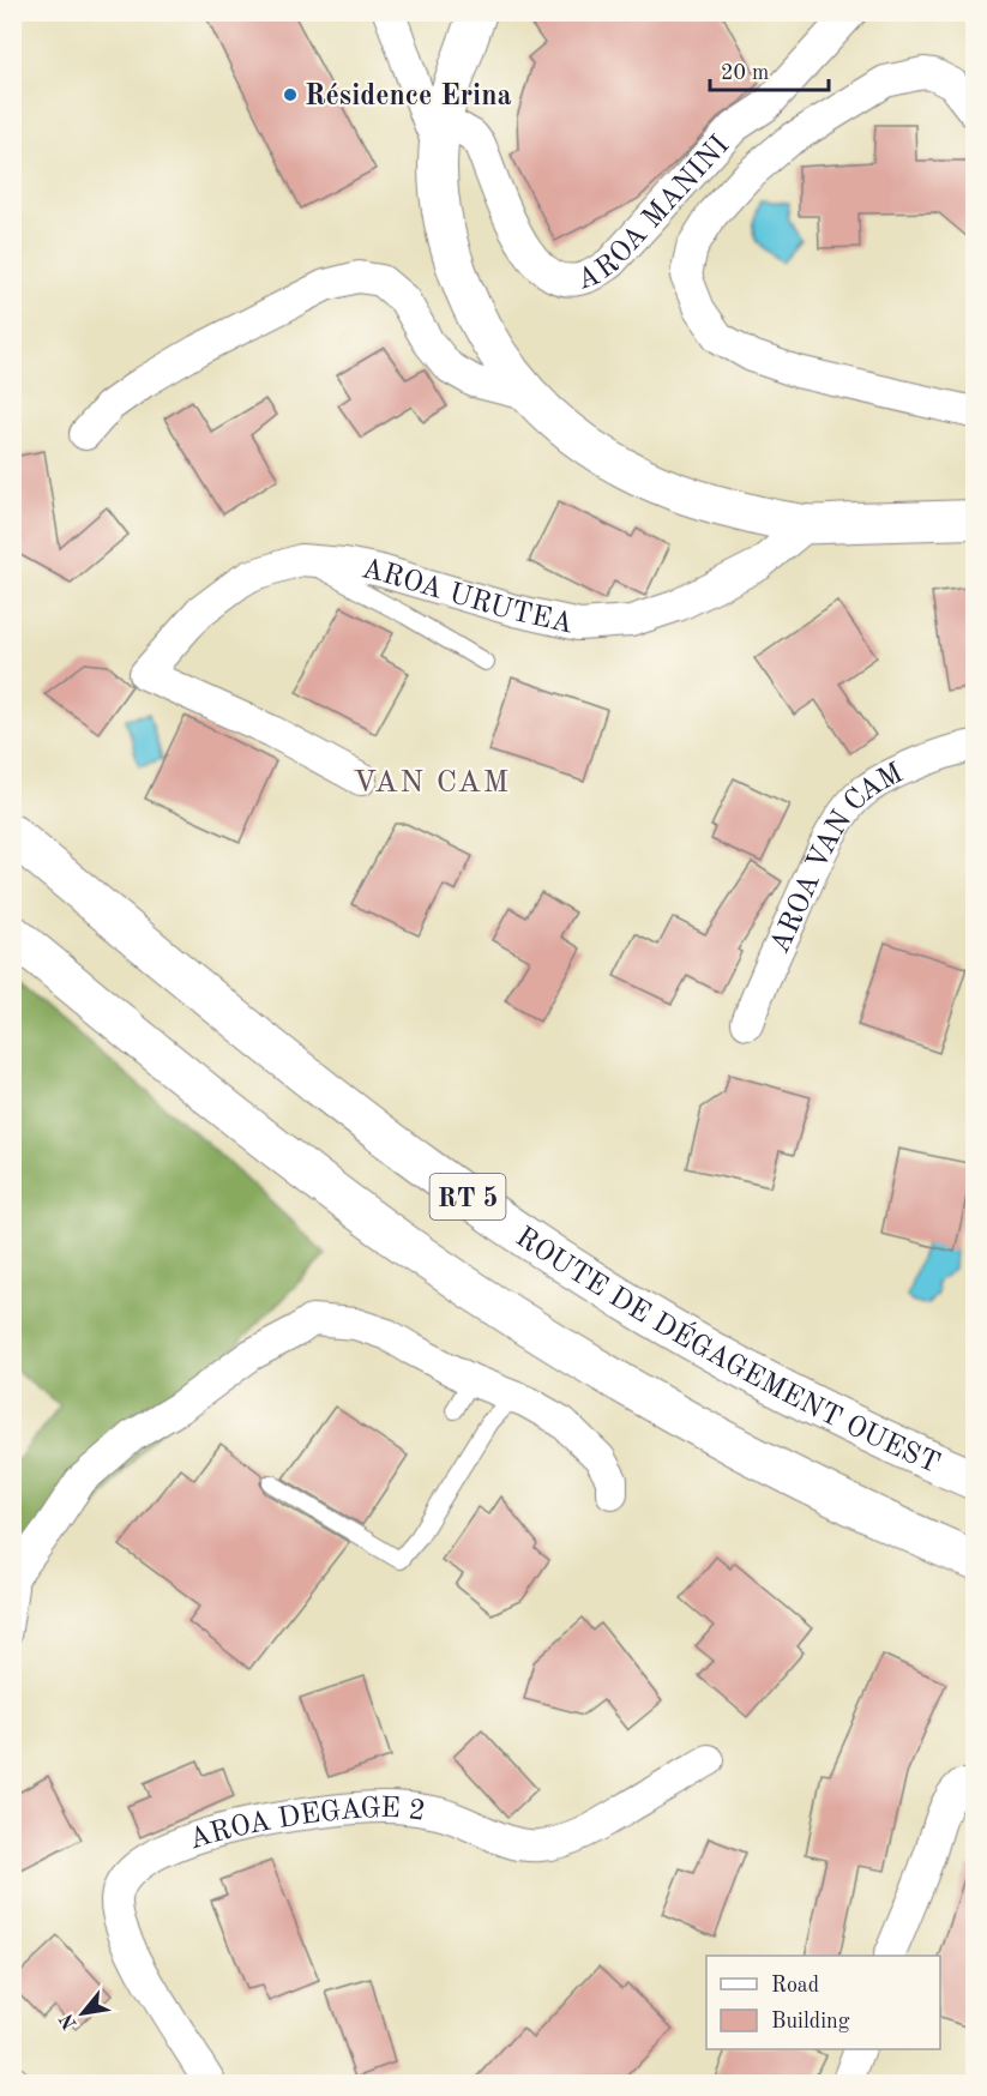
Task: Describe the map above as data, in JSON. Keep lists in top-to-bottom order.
{
  "streets": {
    "highway": ["RT 5", "ROUTE DE DÉGAGEMENT OUEST"],
    "street": [
      "AROA MANINI",
      "AROA URUTEA",
      "AROA VAN CAM",
      "AROA DEGAGE 2"
    ]
  },
  "districts": ["VAN CAM"],
  "places": ["Résidence Erina"],
  "legend": ["Road", "Building"],
  "scale_bar": "20 m",
  "north": "bottom left"
}
